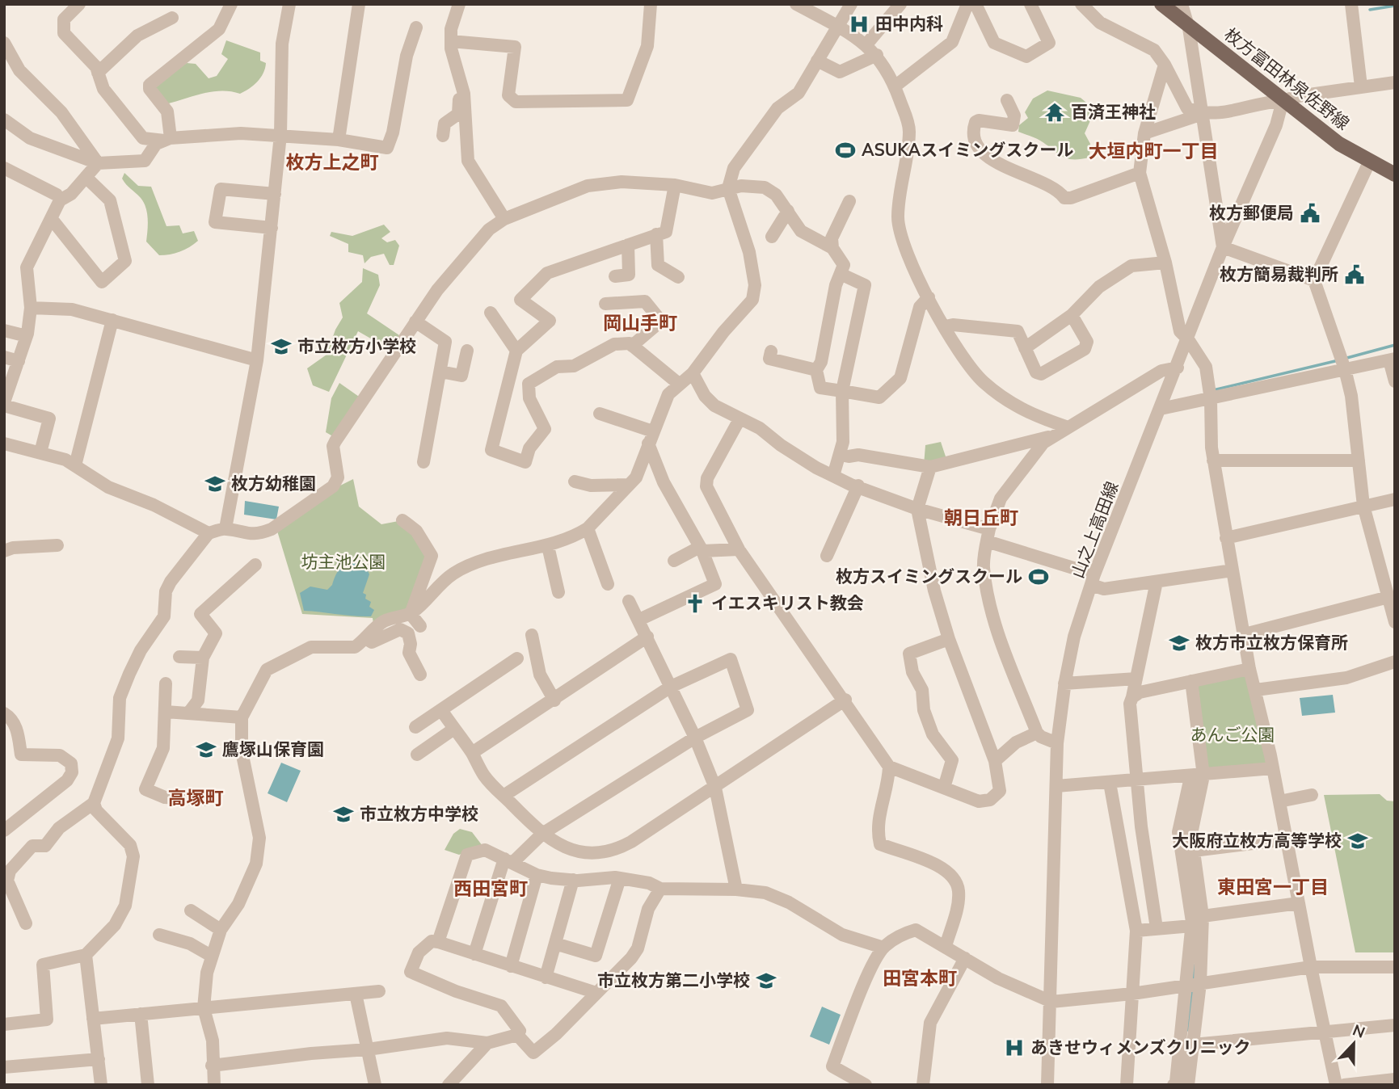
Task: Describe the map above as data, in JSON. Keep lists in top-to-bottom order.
{
  "streets": {
    "main road": ["枚方富田林泉佐野線"],
    "street": ["山之上高田線"]
  },
  "crossings": [
    ["枚方富田林泉佐野線", "山之上高田線"]
  ],
  "districts": [
    "大垣内町一丁目",
    "枚方上之町",
    "岡山手町",
    "朝日丘町",
    "高塚町",
    "東田宮一丁目",
    "西田宮町",
    "田宮本町"
  ],
  "parks": ["坊主池公園", "あんご公園"],
  "places": {
    "hospital": ["田中内科", "あきせウィメンズクリニック"],
    "temple": ["百済王神社"],
    "sports": ["ASUKAスイミングスクール", "枚方スイミングスクール"],
    "public building": ["枚方郵便局", "枚方簡易裁判所"],
    "school or university": [
      "市立枚方小学校",
      "枚方幼稚園",
      "枚方市立枚方保育所",
      "鷹塚山保育園",
      "市立枚方中学校",
      "大阪府立枚方高等学校",
      "市立枚方第二小学校"
    ],
    "church": ["イエスキリスト教会"]
  },
  "north": "top"
}
